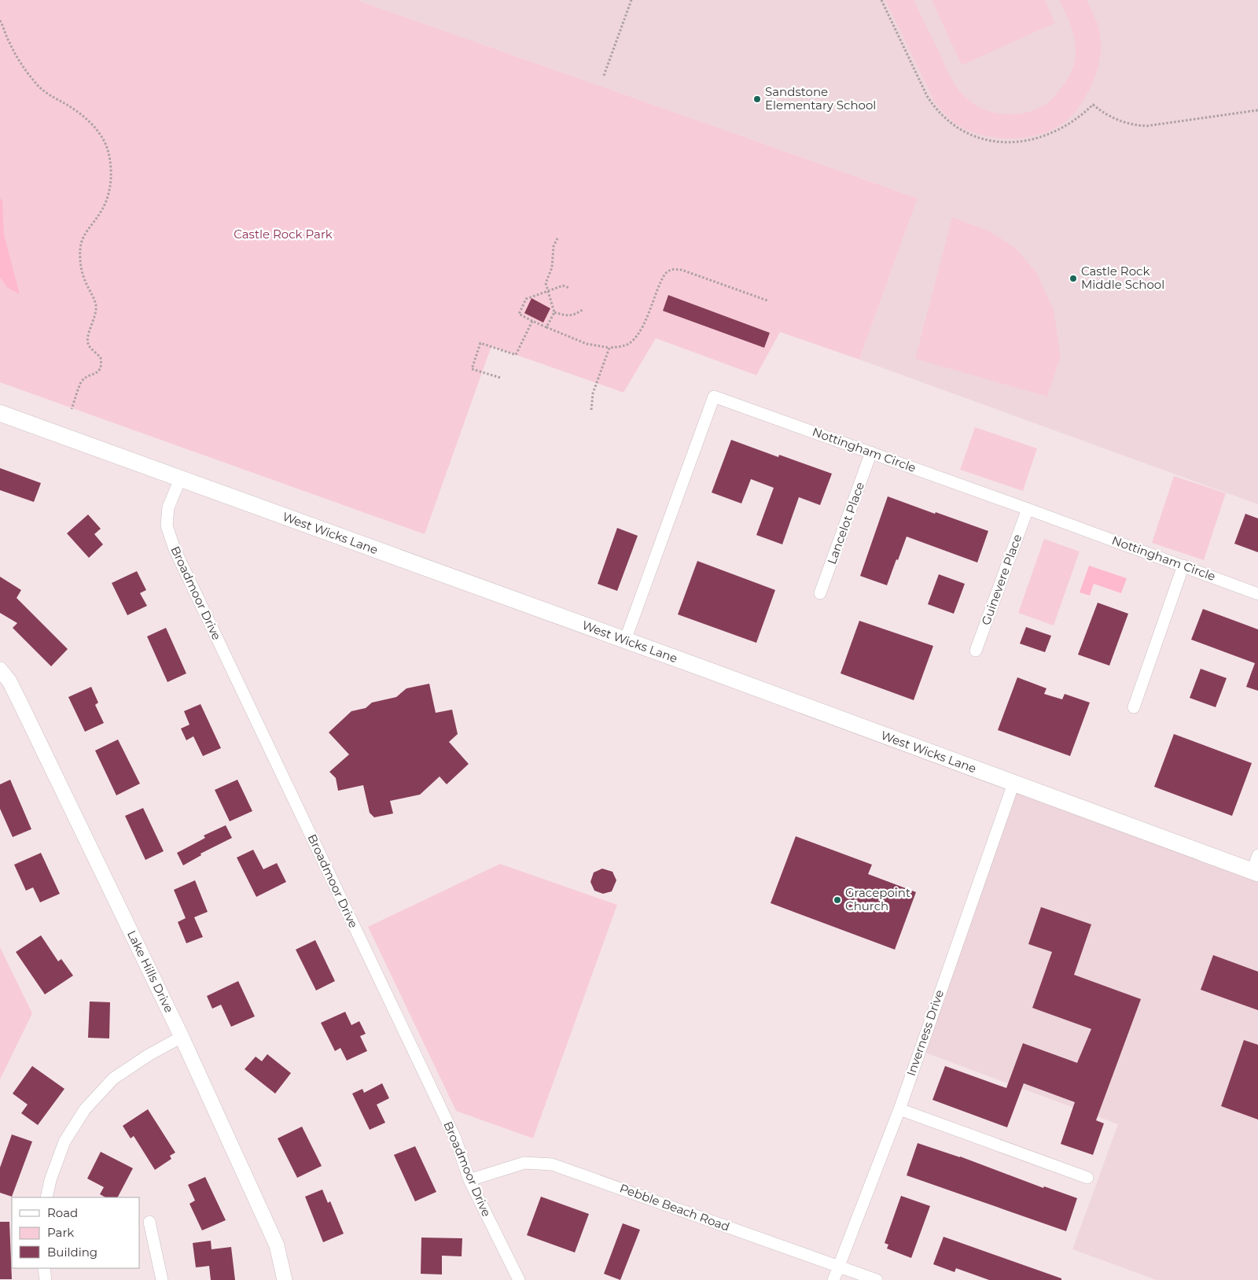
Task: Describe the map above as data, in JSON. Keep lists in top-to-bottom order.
{
  "streets": {
    "main road": ["West Wicks Lane"],
    "street": [
      "Nottingham Circle",
      "Lancelot Place",
      "Guinevere Place",
      "Broadmoor Drive",
      "Lake Hills Drive",
      "Inverness Drive",
      "Pebble Beach Road"
    ]
  },
  "crossings": [
    ["Nottingham Circle", "Lancelot Place"],
    ["Nottingham Circle", "West Wicks Lane"],
    ["Nottingham Circle", "Guinevere Place"],
    ["West Wicks Lane", "Broadmoor Drive"],
    ["West Wicks Lane", "Inverness Drive"],
    ["Broadmoor Drive", "Pebble Beach Road"],
    ["Inverness Drive", "Pebble Beach Road"]
  ],
  "parks": ["Castle Rock Park"],
  "places": ["Sandstone Elementary School", "Castle Rock Middle School", "Gracepoint Church"],
  "legend": ["Road", "Park", "Building"]
}
